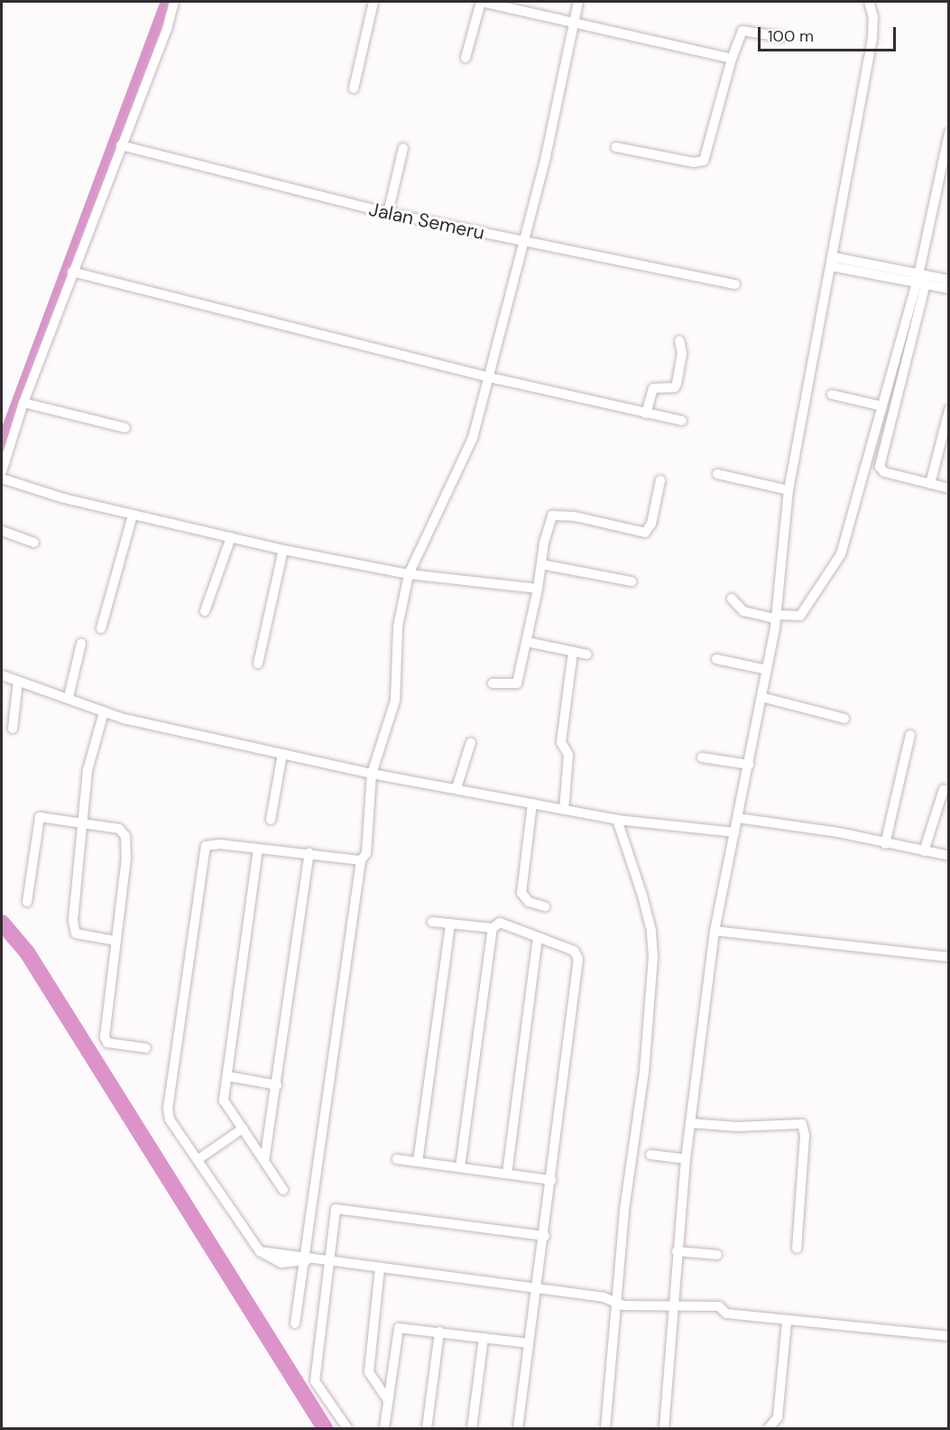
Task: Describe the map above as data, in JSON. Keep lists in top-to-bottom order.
{
  "streets": {
    "street": ["Jalan Semeru"]
  },
  "scale_bar": "100 m"
}
